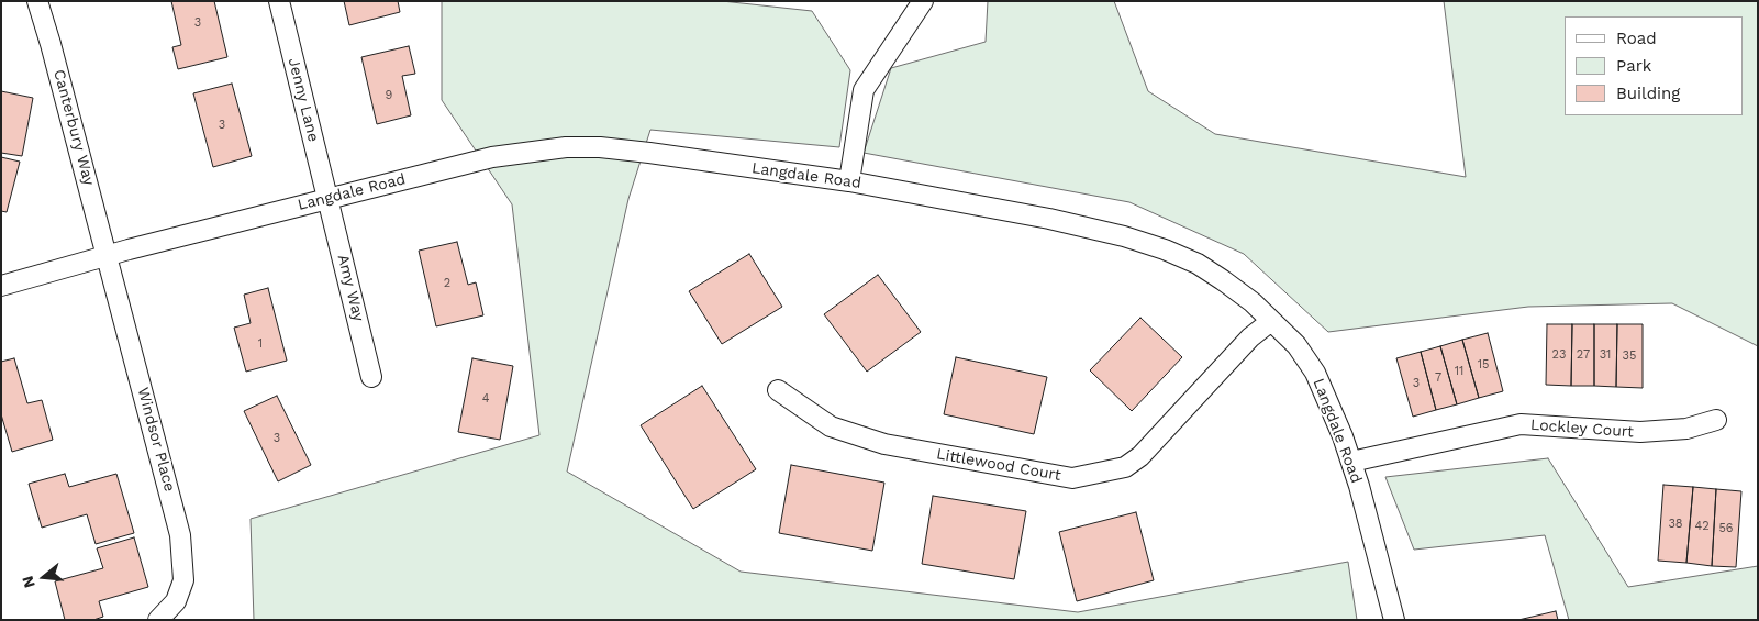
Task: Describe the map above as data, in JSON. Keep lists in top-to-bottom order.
{
  "streets": {
    "street": [
      "Jenny Lane",
      "Canterbury Way",
      "Langdale Road",
      "Amy Way",
      "Lockley Court",
      "Windsor Place",
      "Littlewood Court"
    ]
  },
  "crossings": [
    ["Jenny Lane", "Langdale Road"],
    ["Jenny Lane", "Amy Way"],
    ["Canterbury Way", "Langdale Road"],
    ["Canterbury Way", "Windsor Place"],
    ["Langdale Road", "Amy Way"],
    ["Langdale Road", "Lockley Court"],
    ["Langdale Road", "Windsor Place"],
    ["Langdale Road", "Littlewood Court"]
  ],
  "house_numbers": [
    "3",
    "9",
    "3",
    "2",
    "1",
    "23",
    "27",
    "31",
    "35",
    "15",
    "11",
    "7",
    "3",
    "4",
    "3",
    "38",
    "42",
    "56"
  ],
  "legend": ["Road", "Park", "Building"],
  "north": "left"
}
